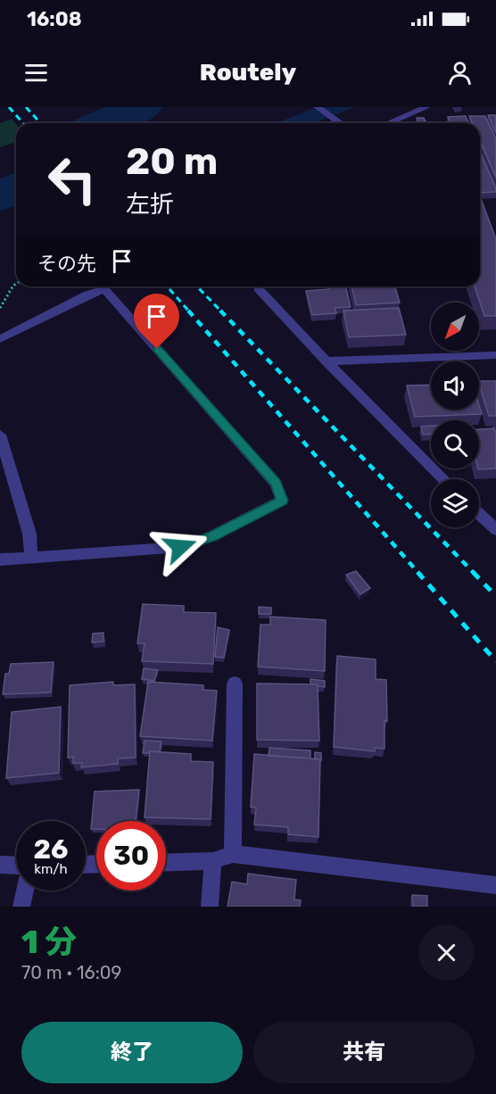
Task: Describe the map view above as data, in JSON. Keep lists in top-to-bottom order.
{
  "north": "bottom left",
  "page": {
    "status": "16:08",
    "header": "Routely",
    "turn": ["20 m", "左折"],
    "then": "その先",
    "speed": "26 km/h",
    "limit": "30",
    "heading": ["1 分", "70 m · 16:09"],
    "buttons": ["終了", "共有"]
  }
}
